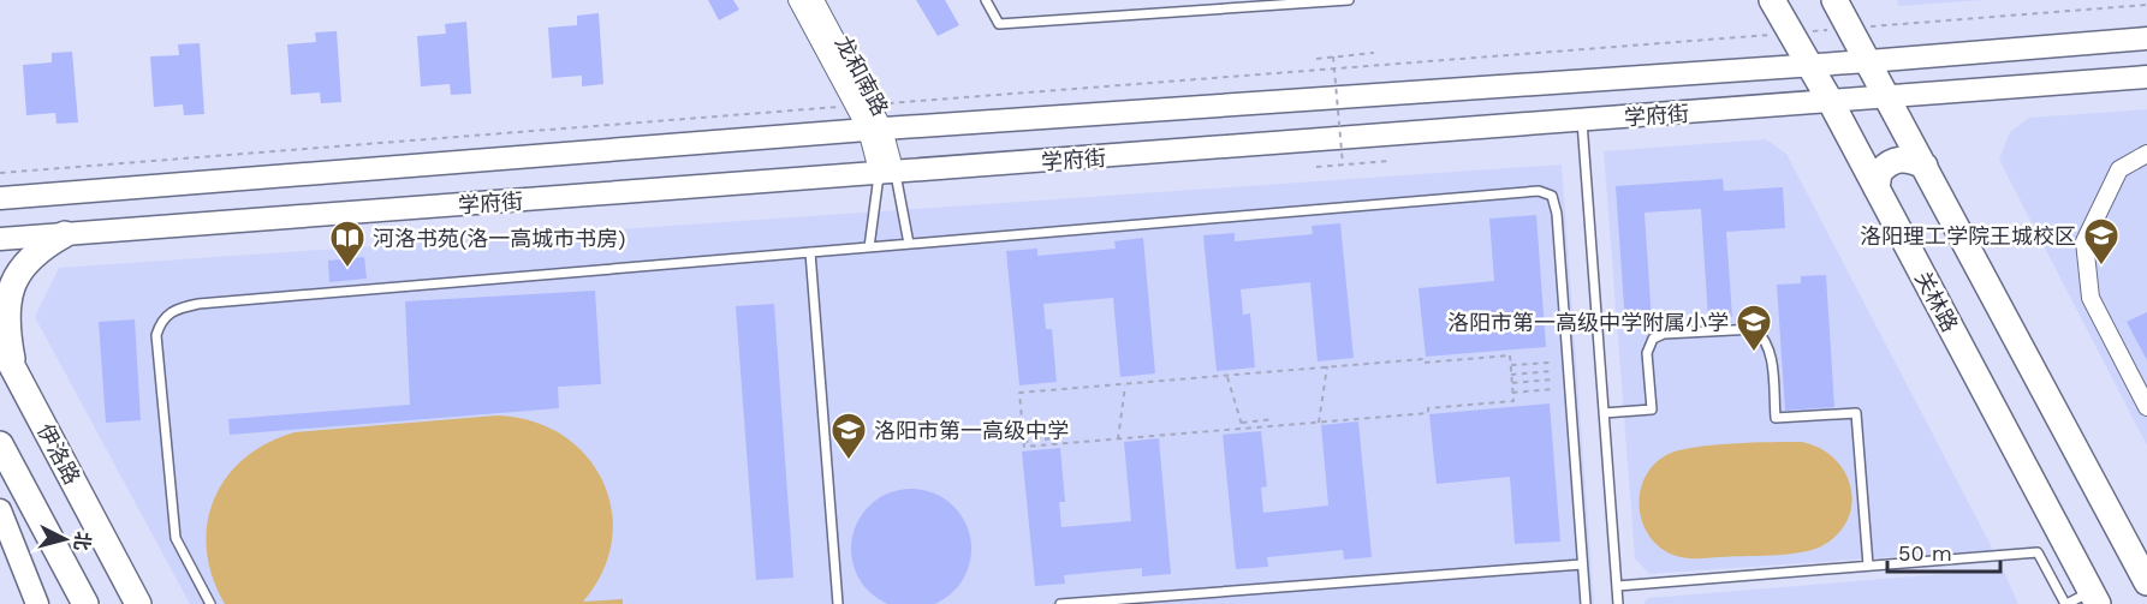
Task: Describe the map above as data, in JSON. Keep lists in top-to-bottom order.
{
  "streets": {
    "main road": ["学府街", "关林路", "伊洛路"],
    "street": ["龙和南路"]
  },
  "crossings": [
    ["龙和南路", "学府街"],
    ["学府街", "关林路"]
  ],
  "places": {
    "school or university": ["洛阳理工学院王城校区", "洛阳市第一高级中学附属小学", "洛阳市第一高级中学"],
    "library": ["河洛书苑(洛一高城市书房)"]
  },
  "scale_bar": "50 m",
  "north": "right"
}
